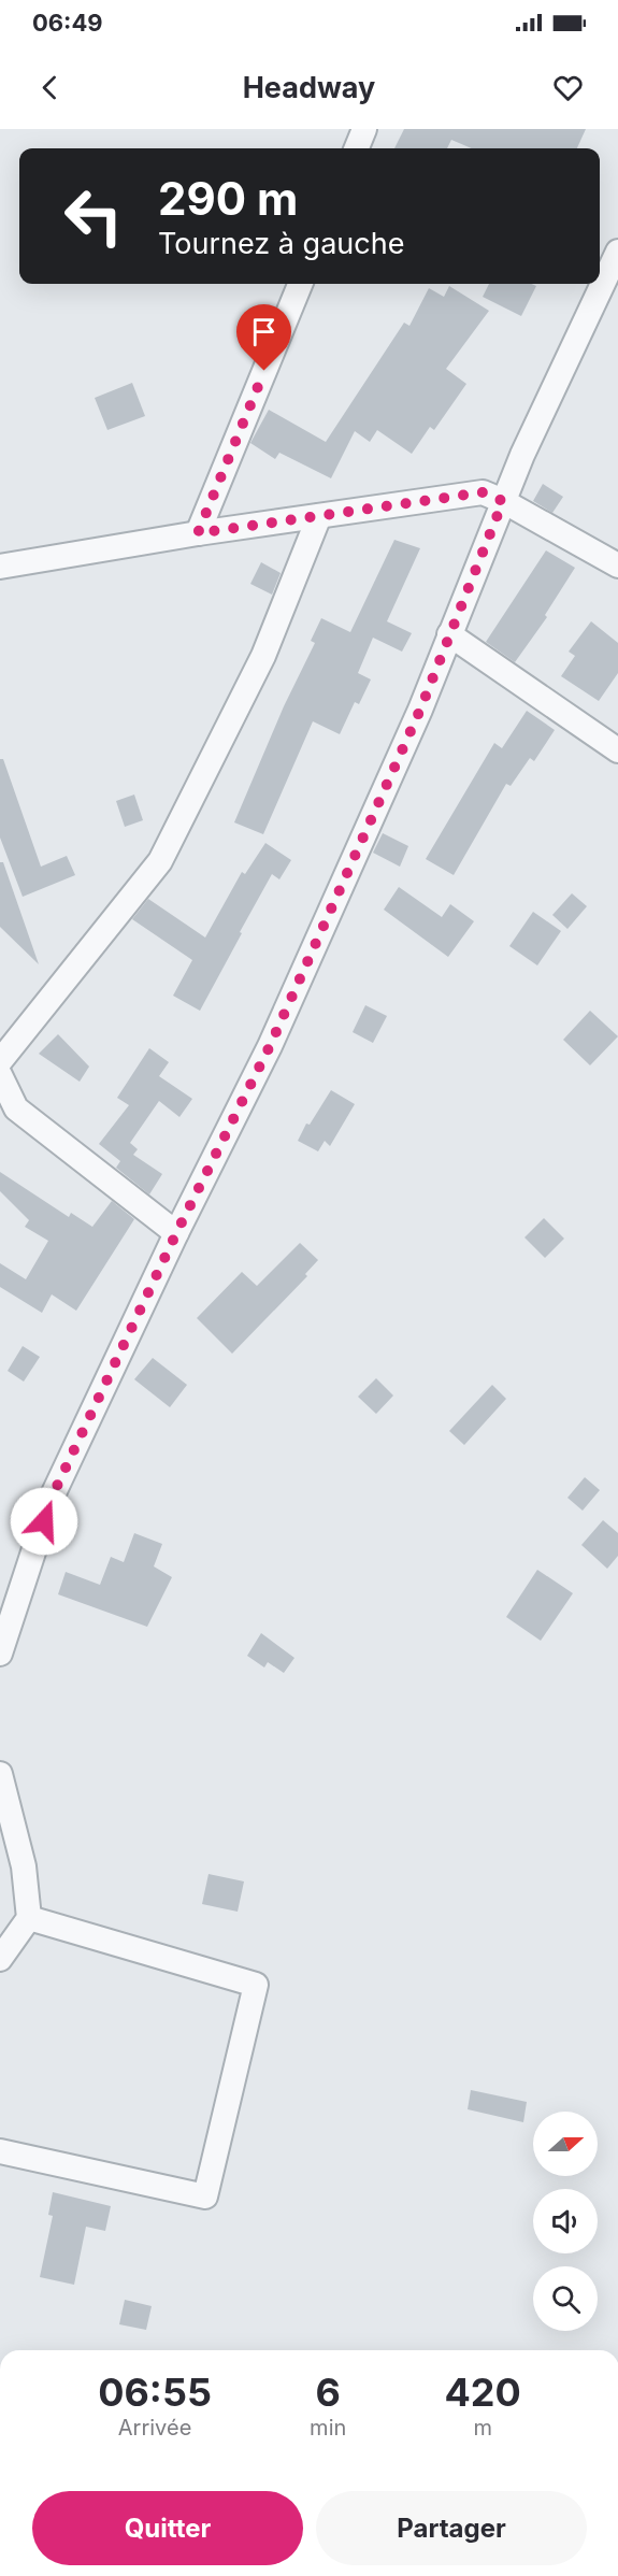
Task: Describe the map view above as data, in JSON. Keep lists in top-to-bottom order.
{
  "north": "right",
  "page": {
    "status": "06:49",
    "header": "Headway",
    "turn": ["290 m", "Tournez à gauche"],
    "eta": [
      "06:55",
      "Arrivée",
      "6",
      "min",
      "420",
      "m"
    ],
    "buttons": ["Quitter", "Partager"]
  }
}
